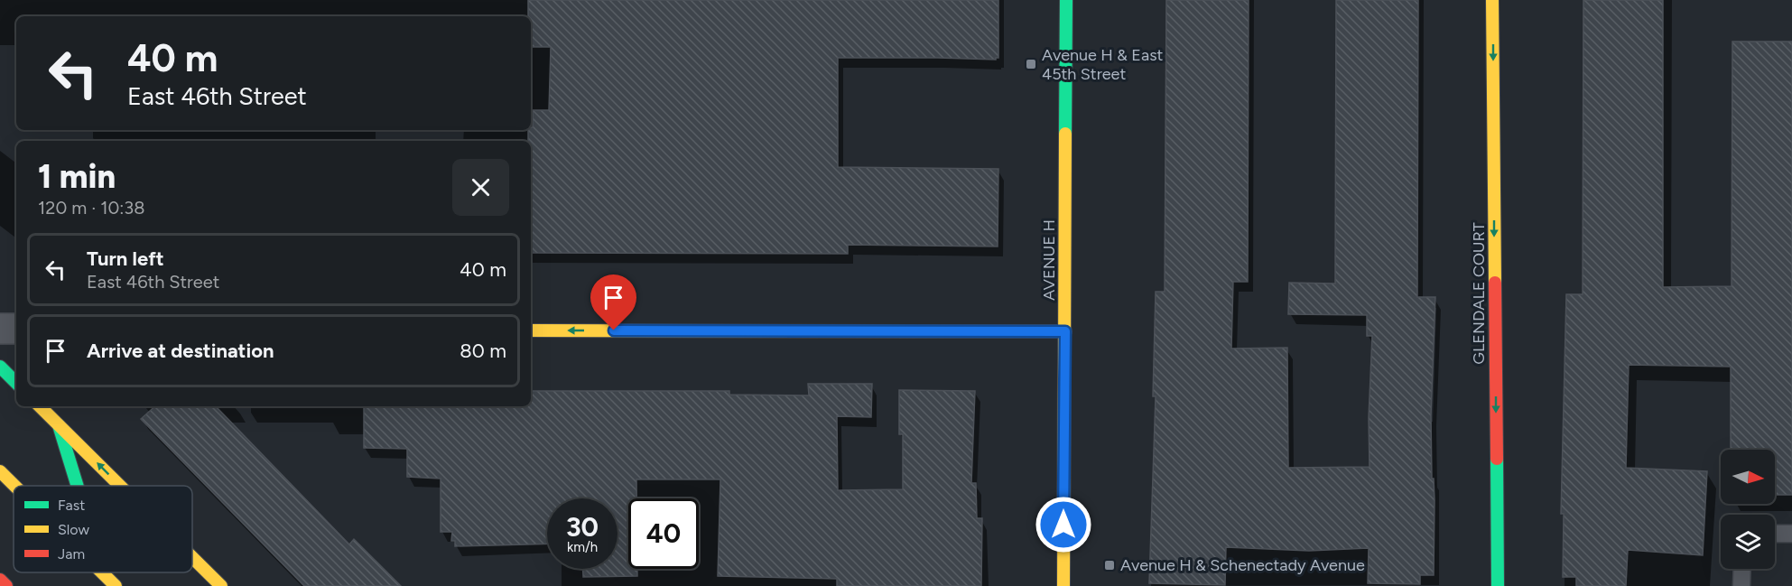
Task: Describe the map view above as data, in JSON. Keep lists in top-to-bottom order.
{
  "streets": {
    "street": ["AVENUE H", "GLENDALE COURT"]
  },
  "one_way": ["GLENDALE COURT"],
  "places": {
    "transit": ["Avenue H & East 45th Street", "Avenue H & Schenectady Avenue"]
  },
  "legend": ["Fast", "Slow", "Jam"],
  "north": "right",
  "page": {
    "turn": ["40 m", "East 46th Street"],
    "heading": ["1 min", "120 m · 10:38"],
    "list": [
      {
        "name": "Turn left",
        "note": "East 46th Street",
        "value": "40 m"
      },
      {
        "name": "Arrive at destination",
        "value": "80 m"
      }
    ],
    "speed": "30 km/h",
    "limit": "40"
  }
}
